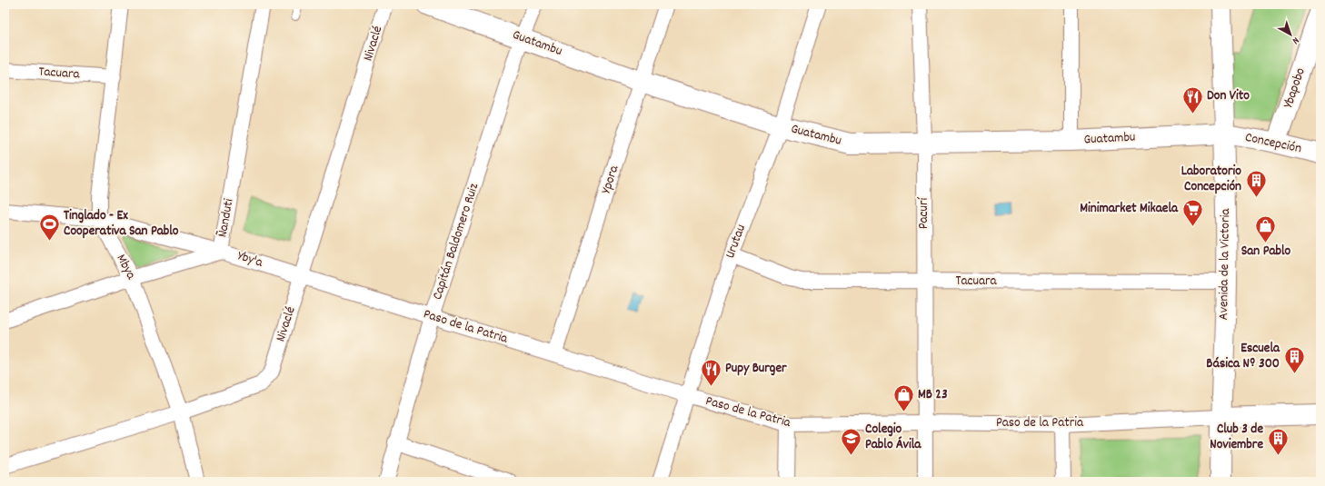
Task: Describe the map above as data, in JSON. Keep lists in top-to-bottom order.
{
  "streets": {
    "street": [
      "Nivaclé",
      "Guatambu",
      "Tacuara",
      "Ybapobo",
      "Concepción",
      "Ypora",
      "Pacurí",
      "Ñanduti",
      "Capitán Baldomero Ruiz",
      "Urutau",
      "Yby'a",
      "Avenida de la Victoria",
      "Mbya",
      "Paso de la Patria"
    ]
  },
  "crossings": [
    ["Nivaclé", "Yby'a"],
    ["Nivaclé", "Mbya"],
    ["Nivaclé", "Paso de la Patria"],
    ["Guatambu", "Concepción"],
    ["Guatambu", "Ypora"],
    ["Guatambu", "Pacurí"],
    ["Guatambu", "Capitán Baldomero Ruiz"],
    ["Guatambu", "Urutau"],
    ["Guatambu", "Avenida de la Victoria"],
    ["Tacuara", "Pacurí"],
    ["Tacuara", "Urutau"],
    ["Tacuara", "Avenida de la Victoria"],
    ["Ybapobo", "Concepción"],
    ["Concepción", "Avenida de la Victoria"],
    ["Ypora", "Paso de la Patria"],
    ["Pacurí", "Paso de la Patria"],
    ["Ñanduti", "Yby'a"],
    ["Ñanduti", "Mbya"],
    ["Capitán Baldomero Ruiz", "Paso de la Patria"],
    ["Urutau", "Paso de la Patria"],
    ["Yby'a", "Mbya"],
    ["Yby'a", "Paso de la Patria"],
    ["Avenida de la Victoria", "Paso de la Patria"]
  ],
  "places": {
    "restaurant": ["Don Vito", "Pupy Burger"],
    "building": ["Laboratorio Concepción", "Escuela Básica Nº 300", "Club 3 de Noviembre"],
    "supermarket": ["Minimarket Mikaela"],
    "sports": ["Tinglado - Ex Cooperativa San Pablo"],
    "shop": ["San Pablo", "MB 23"],
    "school or university": ["Colegio Pablo Ávila"]
  },
  "north": "bottom right"
}
